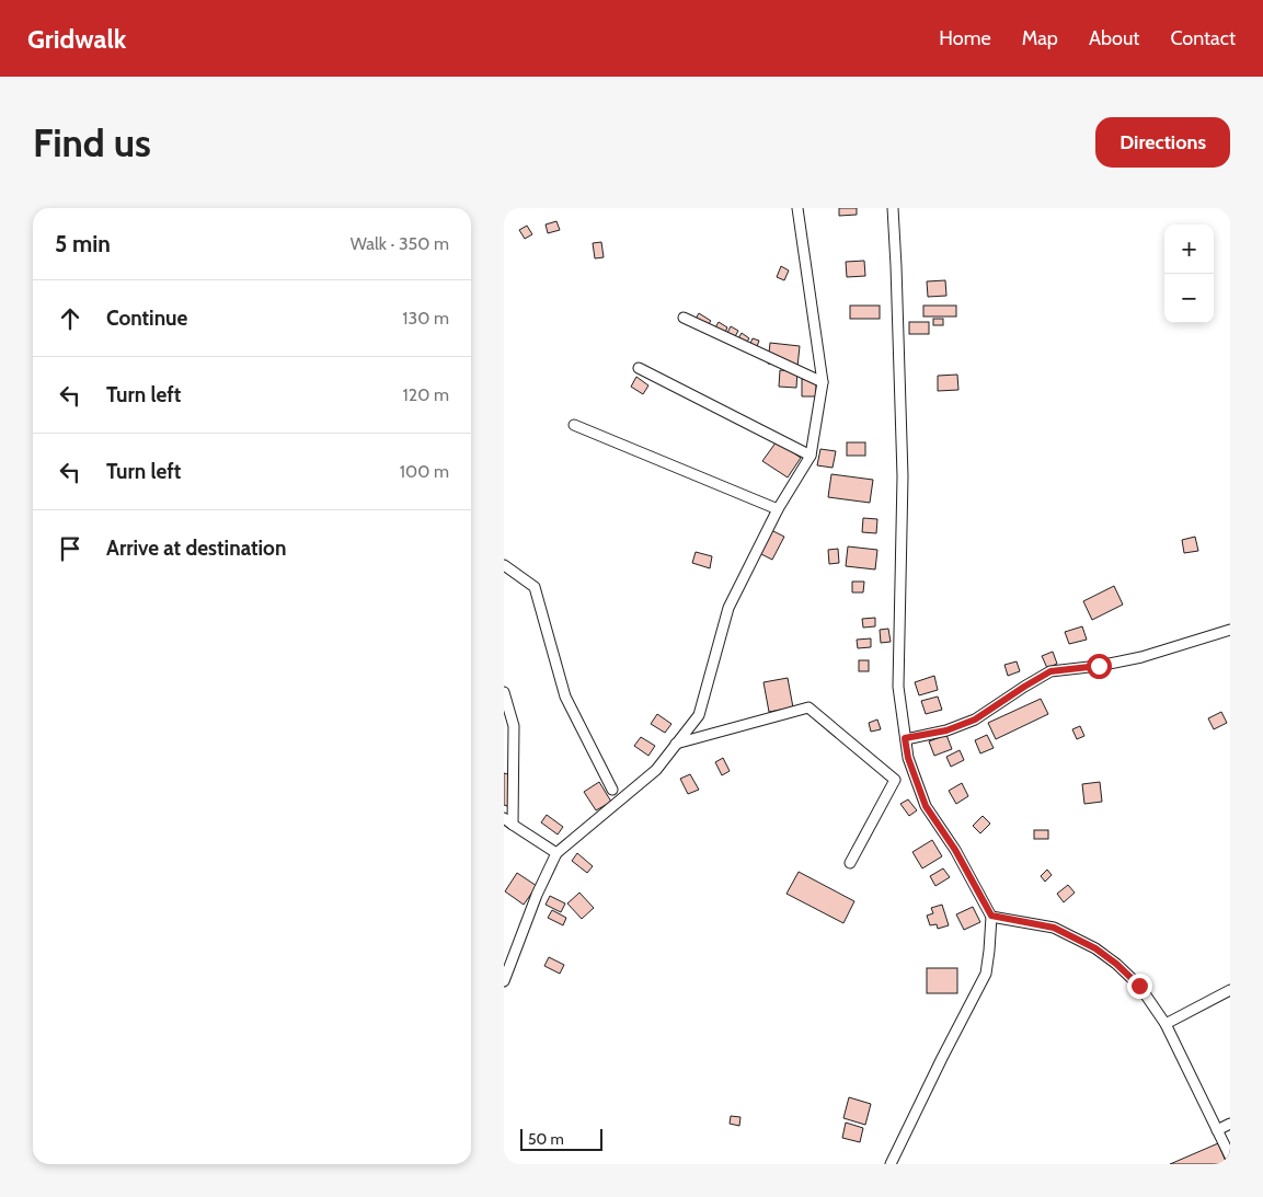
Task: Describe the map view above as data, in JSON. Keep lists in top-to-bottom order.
{
  "scale_bar": "50 m",
  "page": {
    "header": "Gridwalk",
    "nav": [
      "Home",
      "Map",
      "About",
      "Contact"
    ],
    "buttons": "Directions",
    "title": "Find us",
    "heading": ["5 min", "Walk · 350 m"],
    "map_buttons": ["+", "−"],
    "list": [
      ["Continue", "130 m"],
      ["Turn left", "120 m"],
      ["Turn left", "100 m"],
      "Arrive at destination"
    ],
    "scale": "50 m"
  }
}
